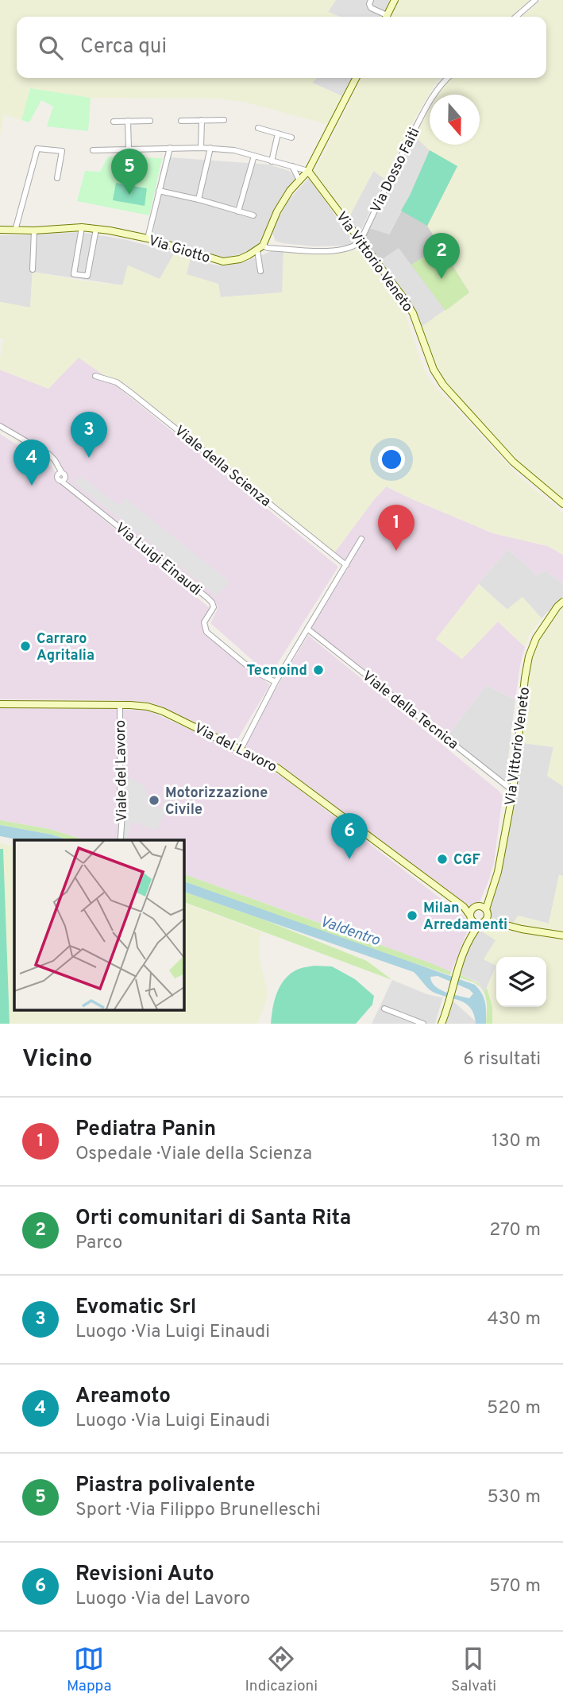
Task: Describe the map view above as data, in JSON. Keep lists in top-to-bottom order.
{
  "streets": {
    "street": [
      "Via Dosso Faiti",
      "Via Giotto",
      "Via Vittorio Veneto",
      "Viale della Scienza",
      "Via Luigi Einaudi",
      "Viale della Tecnica",
      "Via del Lavoro",
      "Viale del Lavoro"
    ]
  },
  "crossings": [
    ["Via Dosso Faiti", "Via Vittorio Veneto"],
    ["Via Vittorio Veneto", "Viale della Tecnica"],
    ["Via del Lavoro", "Viale del Lavoro"]
  ],
  "water": ["Valdentro"],
  "places": [
    "Carraro Agritalia",
    "Tecnoind",
    "Motorizzazione Civile",
    "CGF",
    "Milan Arredamenti"
  ],
  "north": "bottom",
  "page": {
    "search": "Cerca qui",
    "pins": [
      "5",
      "2",
      "3",
      "4",
      "1",
      "6"
    ],
    "heading": ["Vicino", "6 risultati"],
    "list": [
      {
        "mark": "1",
        "name": "Pediatra Panin",
        "note": "Ospedale · Viale della Scienza",
        "value": "130 m"
      },
      {
        "mark": "2",
        "name": "Orti comunitari di Santa Rita",
        "note": "Parco",
        "value": "270 m"
      },
      {
        "mark": "3",
        "name": "Evomatic Srl",
        "note": "Luogo · Via Luigi Einaudi",
        "value": "430 m"
      },
      {
        "mark": "4",
        "name": "Areamoto",
        "note": "Luogo · Via Luigi Einaudi",
        "value": "520 m"
      },
      {
        "mark": "5",
        "name": "Piastra polivalente",
        "note": "Sport · Via Filippo Brunelleschi",
        "value": "530 m"
      },
      {
        "mark": "6",
        "name": "Revisioni Auto",
        "note": "Luogo · Via del Lavoro",
        "value": "570 m"
      }
    ],
    "nav": ["Mappa", "Indicazioni", "Salvati"]
  }
}
